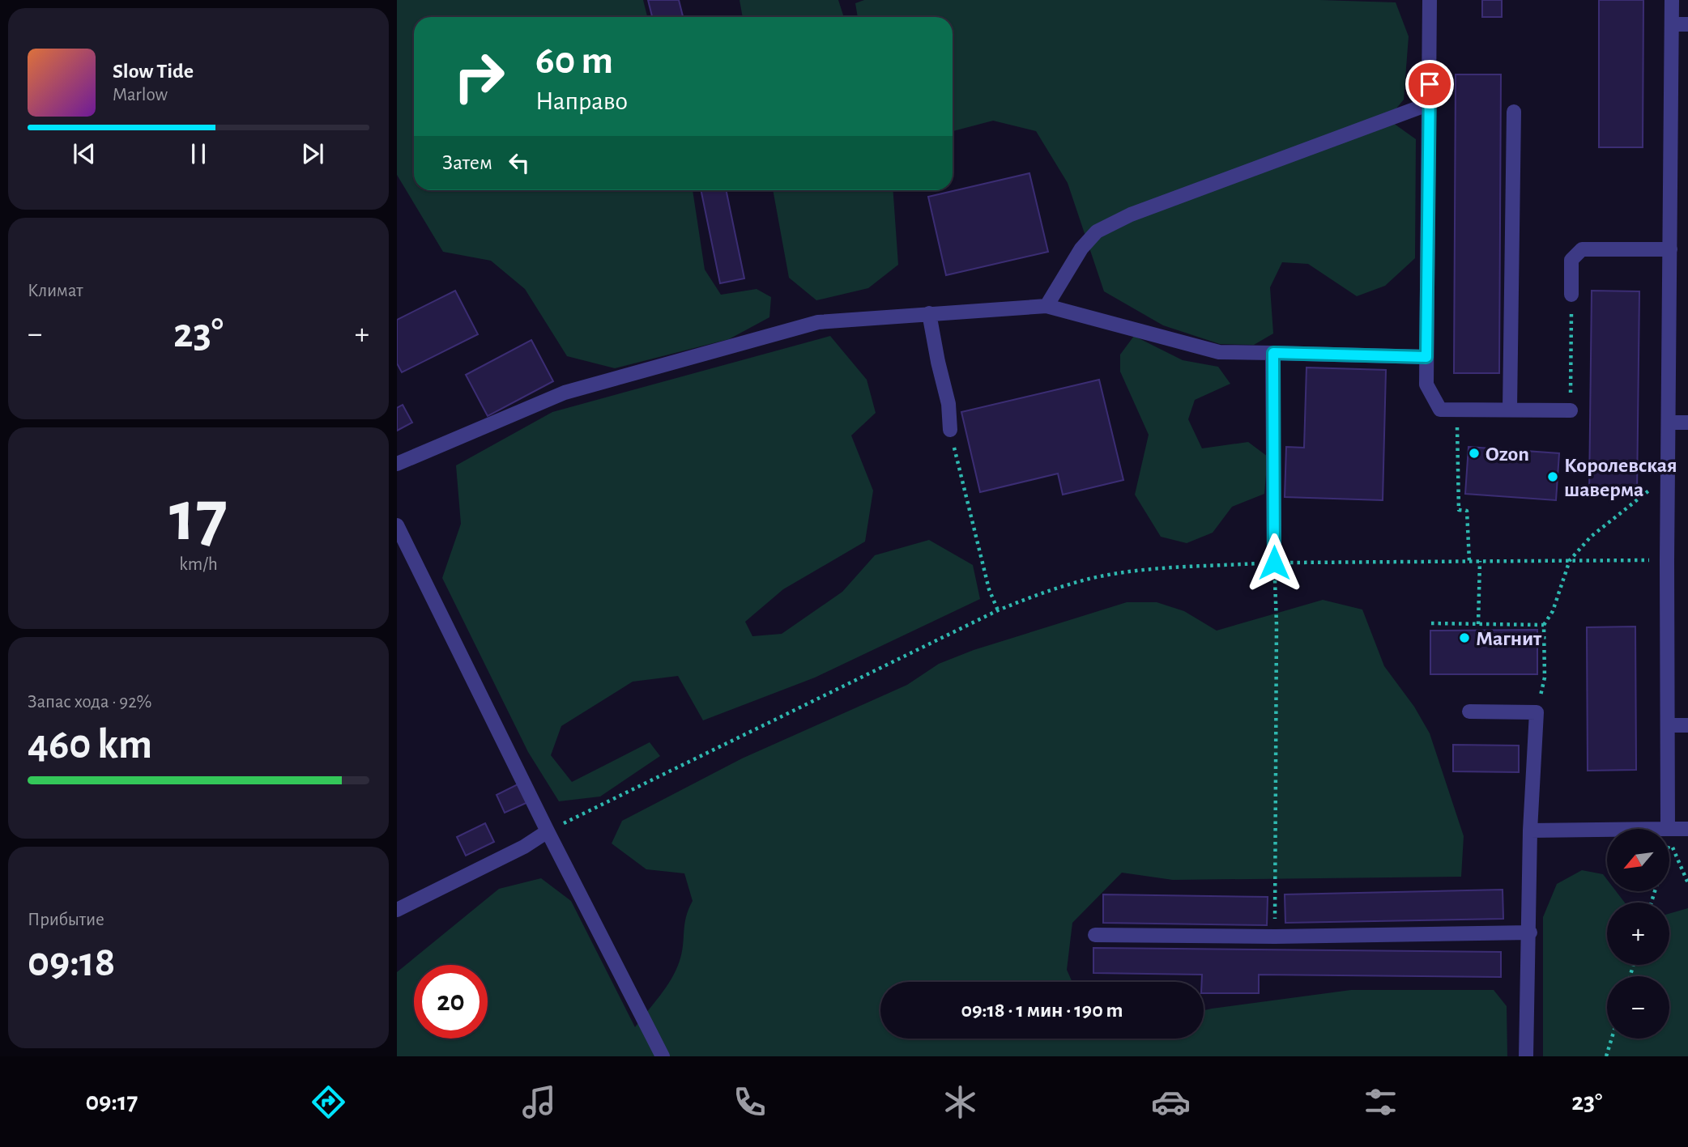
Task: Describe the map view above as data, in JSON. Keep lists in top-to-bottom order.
{
  "places": ["Ozon", "Королевская шаверма", "Магнит"],
  "north": "bottom left",
  "page": {
    "turn": ["60 m", "Направо"],
    "song": ["Slow Tide", "Marlow"],
    "then": "Затем",
    "tile": [
      "Климат",
      ["17", "km/h"],
      ["Запас хода · 92%", "460 km"],
      ["Прибытие", "09:18"]
    ],
    "heat": ["−", "23°", "+"],
    "map_buttons": ["+", "−"],
    "limit": "20",
    "trip": "09:18 · 1 мин · 190 m",
    "tabs": ["09:17", "23°"]
  }
}
